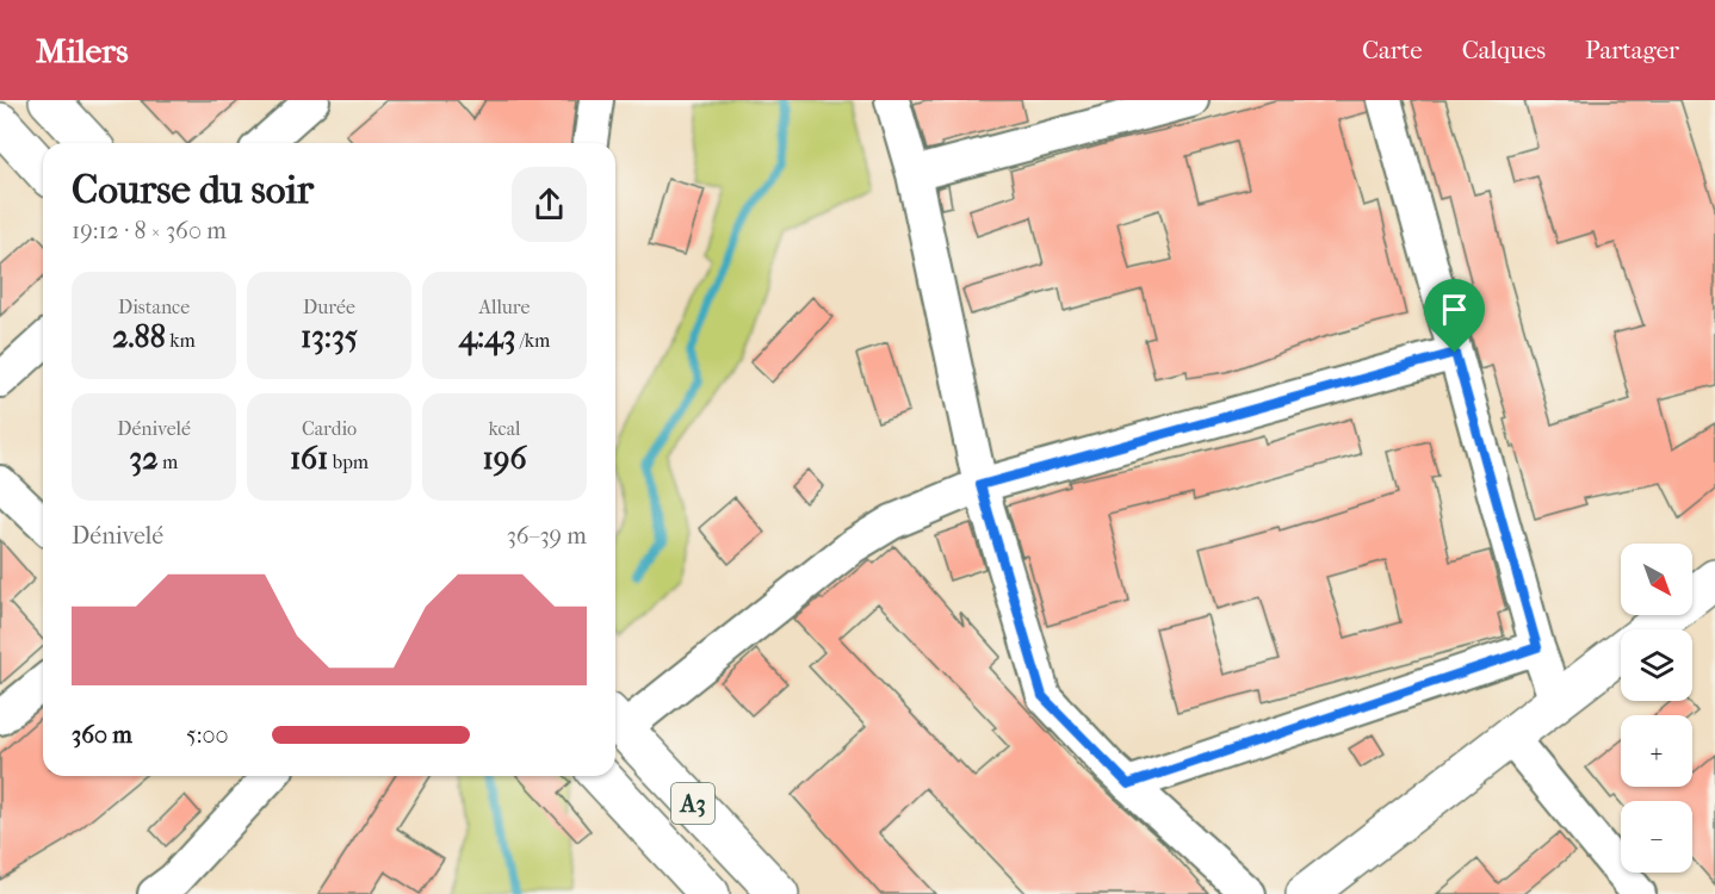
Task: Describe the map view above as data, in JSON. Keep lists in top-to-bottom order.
{
  "streets": {
    "main road": ["A3"]
  },
  "north": "bottom right",
  "page": {
    "header": "Milers",
    "nav": ["Carte", "Calques", "Partager"],
    "heading": ["Course du soir", "19:12 · 8 × 360 m"],
    "stats": [
      ["Distance", "2.88 km"],
      ["Durée", "13:35"],
      ["Allure", "4:43 /km"],
      ["Dénivelé", "32 m"],
      ["Cardio", "161 bpm"],
      ["kcal", "196"]
    ],
    "chart": ["Dénivelé", "36–39 m"],
    "map_buttons": ["+", "−"],
    "list": [
      {
        "name": "360 m",
        "note": "5:00"
      }
    ]
  }
}
